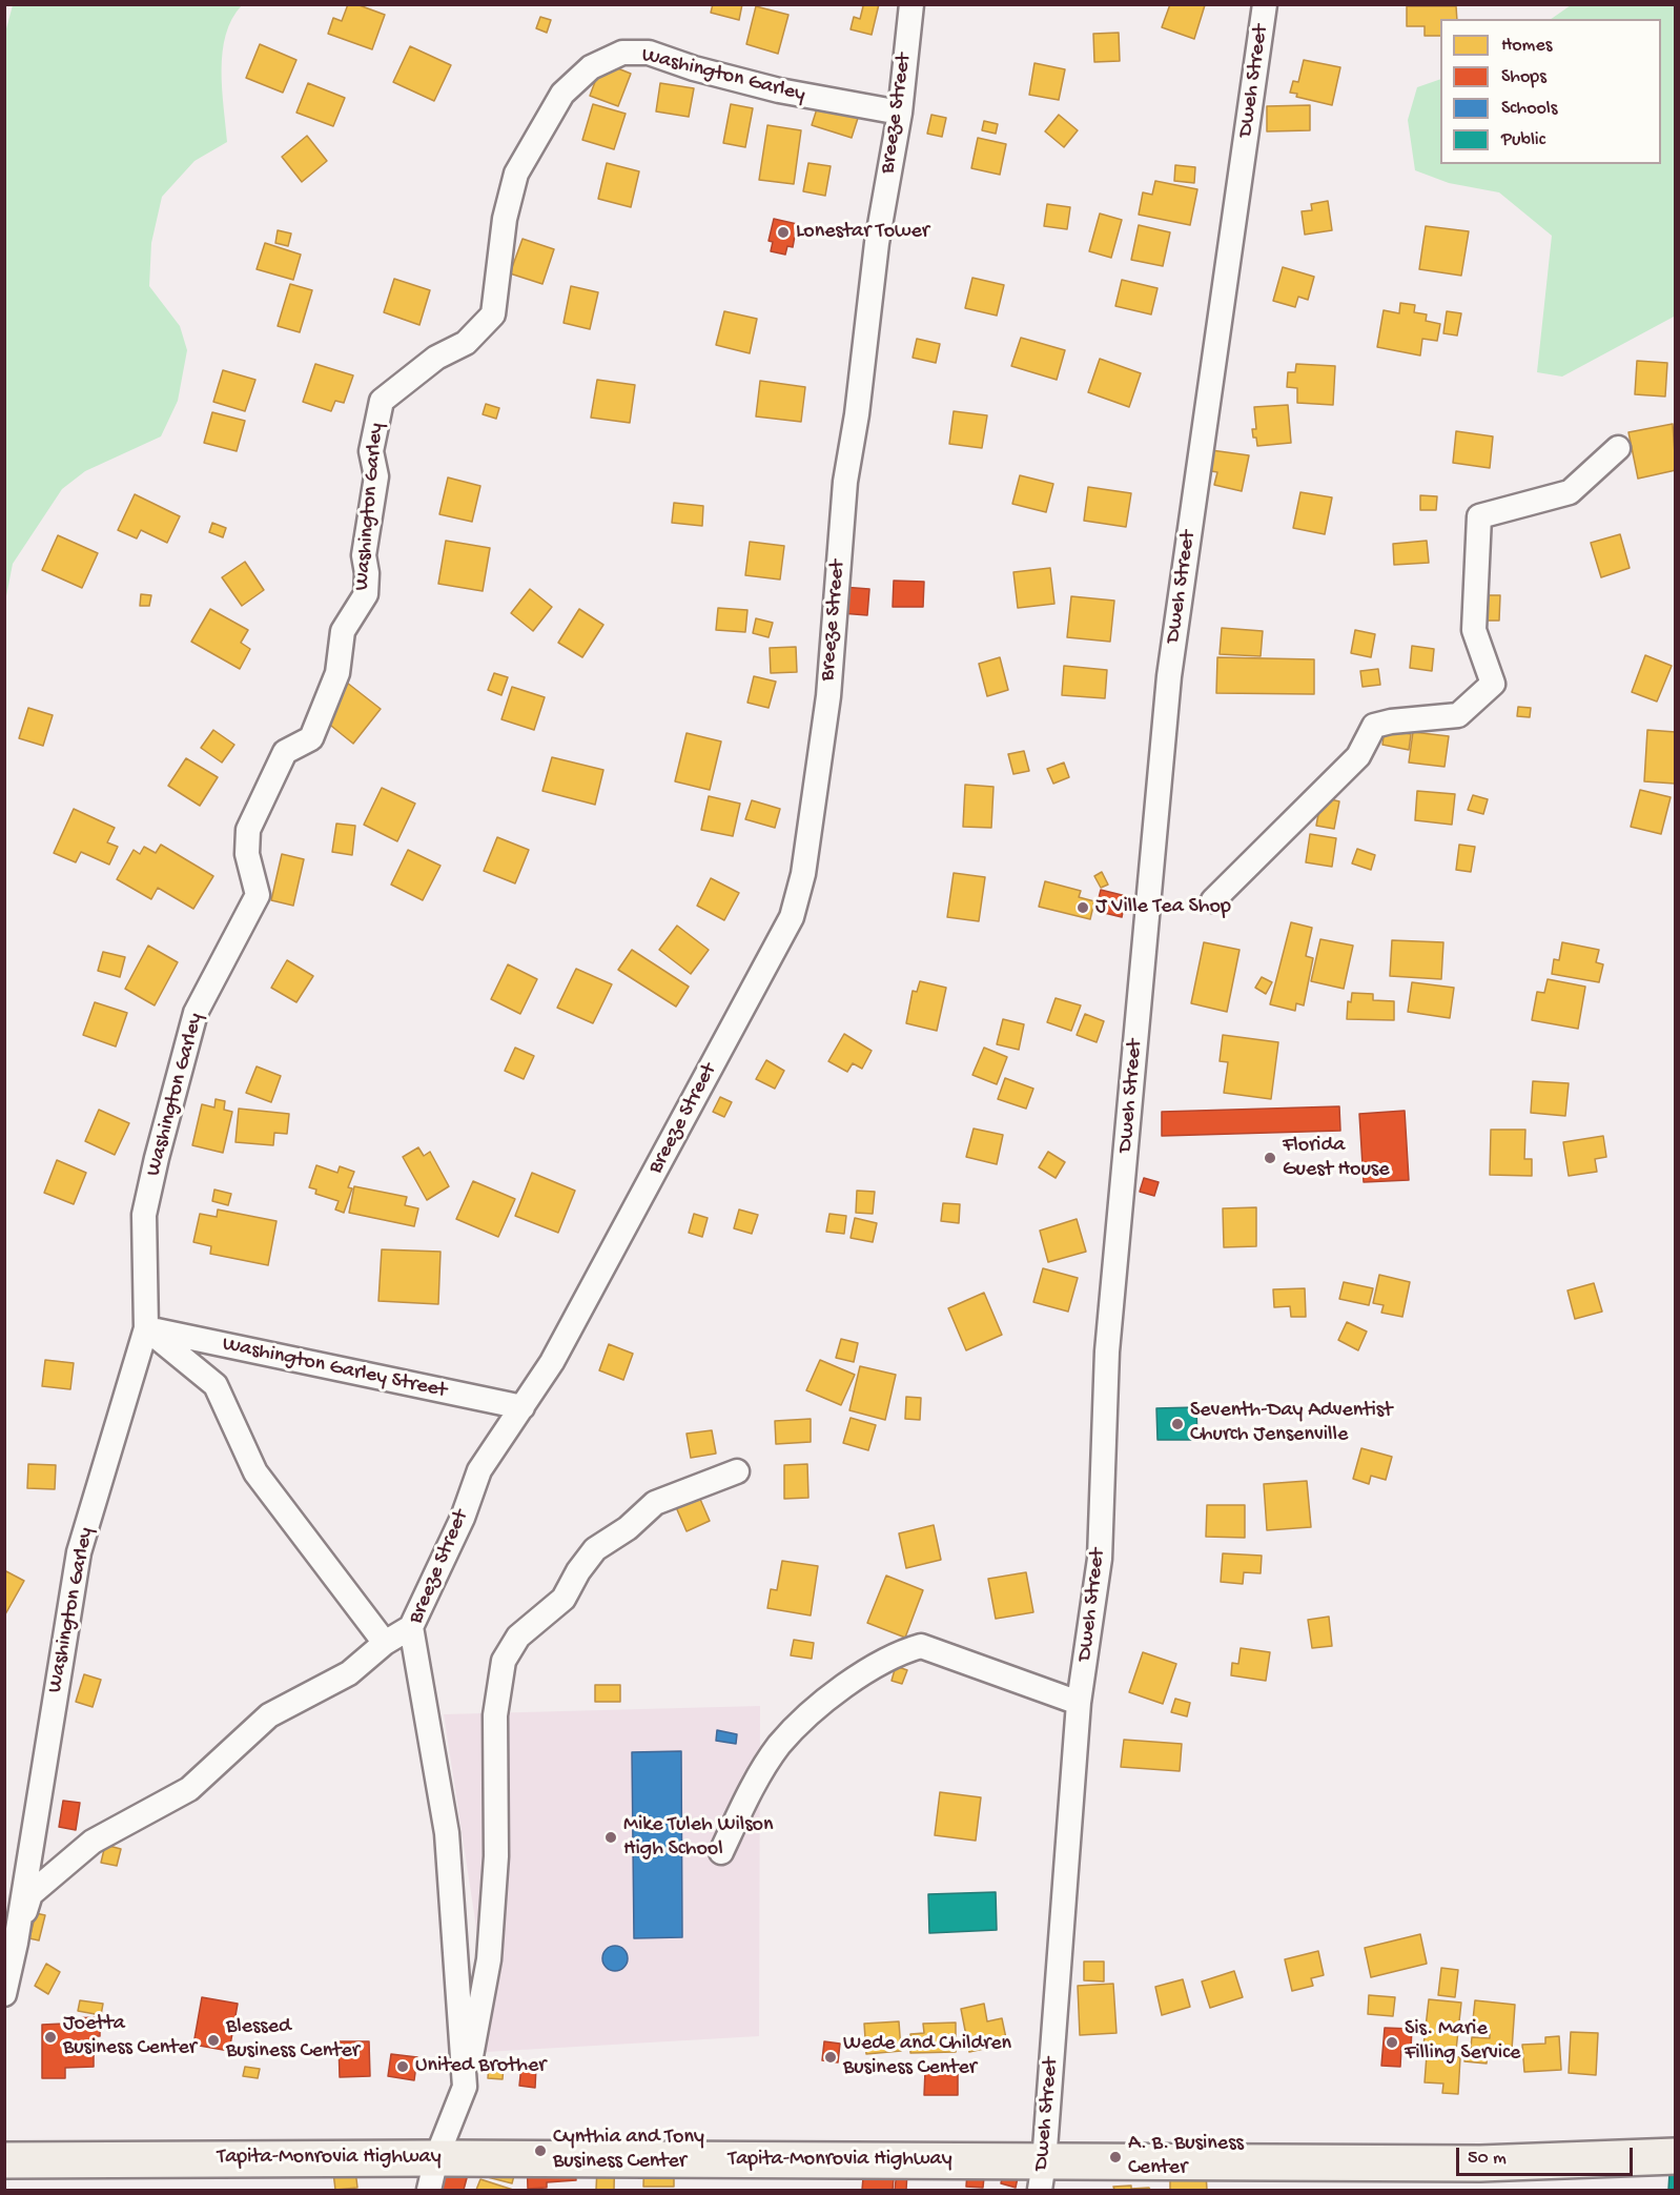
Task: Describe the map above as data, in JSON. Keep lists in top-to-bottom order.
{
  "streets": {
    "highway": ["Tapita-Monrovia Highway"],
    "street": [
      "Washington Garley",
      "Dweh Street",
      "Breeze Street",
      "Washington Garley Street"
    ]
  },
  "crossings": [
    ["Washington Garley", "Breeze Street"],
    ["Washington Garley", "Washington Garley Street"],
    ["Dweh Street", "Tapita-Monrovia Highway"],
    ["Breeze Street", "Washington Garley Street"],
    ["Breeze Street", "Tapita-Monrovia Highway"]
  ],
  "places": [
    "Lonestar Tower",
    "J Ville Tea Shop",
    "Florida Guest House",
    "Seventh-Day Adventist Church Jensenville",
    "Mike Tuleh Wilson High School",
    "Joetta Business Center",
    "Blessed Business Center",
    "Sis. Marie Filling Service",
    "Wede and Children Business Center",
    "United Brother",
    "Cynthia and Tony Business Center",
    "A. B. Business Center"
  ],
  "legend": [
    "Homes",
    "Shops",
    "Schools",
    "Public"
  ],
  "scale_bar": "50 m"
}
